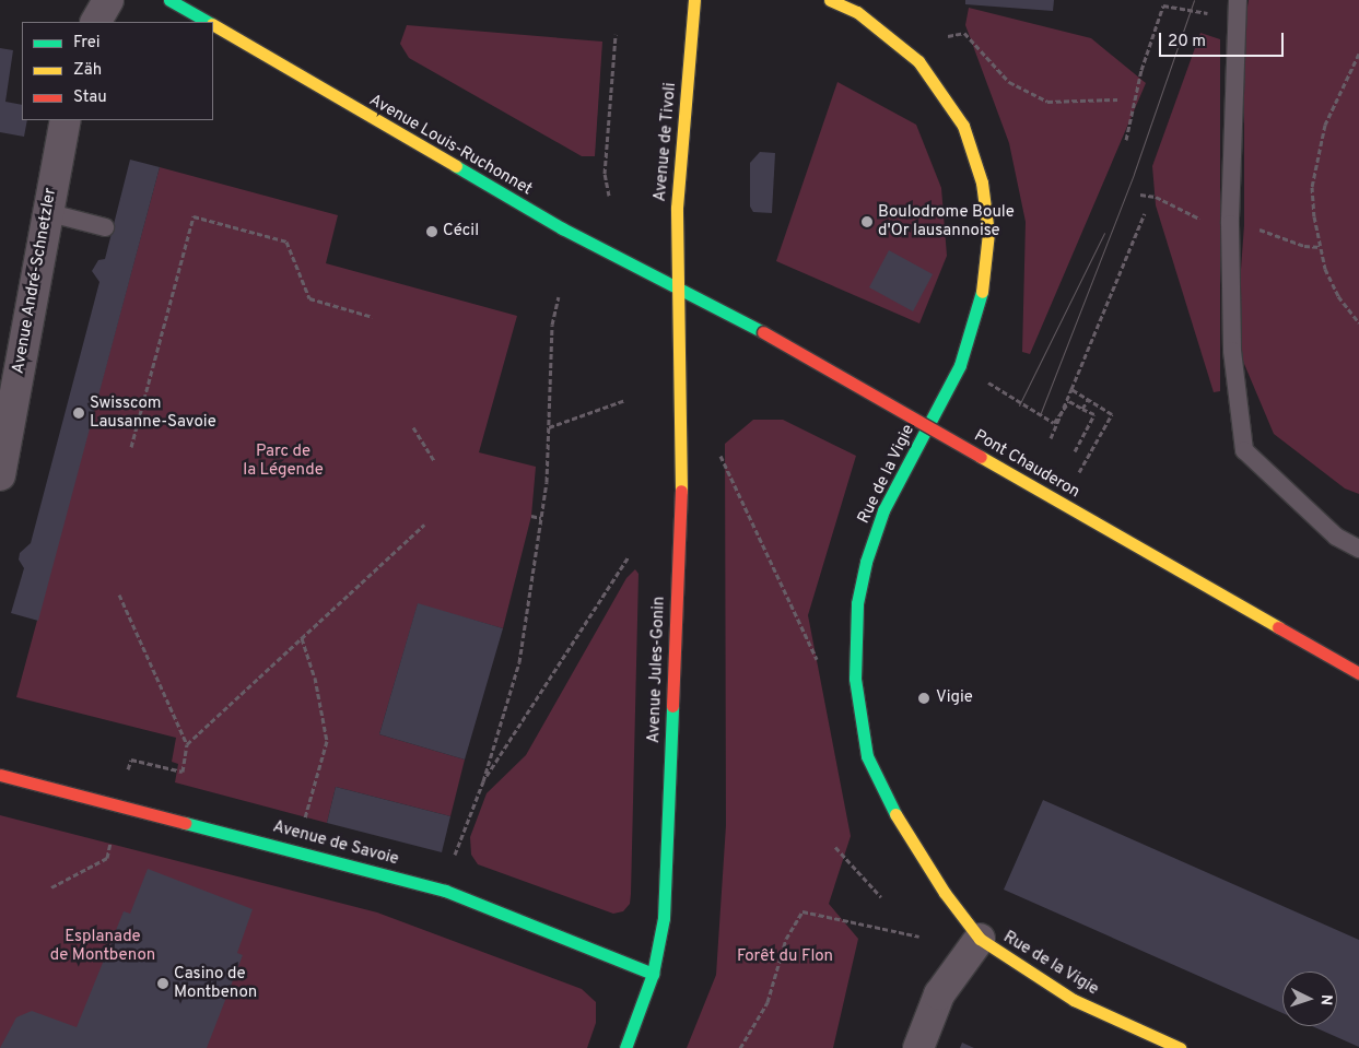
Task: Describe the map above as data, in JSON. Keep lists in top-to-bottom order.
{
  "streets": {
    "main road": [
      "Avenue de Tivoli",
      "Avenue Louis-Ruchonnet",
      "Pont Chauderon",
      "Rue de la Vigie",
      "Avenue Jules-Gonin",
      "Avenue de Savoie"
    ],
    "street": ["Avenue André-Schnetzler"]
  },
  "crossings": [
    ["Avenue de Tivoli", "Avenue Louis-Ruchonnet"],
    ["Avenue de Tivoli", "Pont Chauderon"],
    ["Avenue de Tivoli", "Avenue Jules-Gonin"],
    ["Avenue Louis-Ruchonnet", "Pont Chauderon"],
    ["Avenue Louis-Ruchonnet", "Avenue Jules-Gonin"],
    ["Pont Chauderon", "Avenue Jules-Gonin"],
    ["Avenue Jules-Gonin", "Avenue de Savoie"]
  ],
  "parks": ["Parc de la Légende", "Esplanade de Montbenon", "Forêt du Flon"],
  "places": [
    "Boulodrome Boule d'Or lausannoise",
    "Cécil",
    "Swisscom Lausanne-Savoie",
    "Vigie",
    "Casino de Montbenon"
  ],
  "legend": ["Frei", "Zäh", "Stau"],
  "scale_bar": "20 m",
  "north": "right"
}
